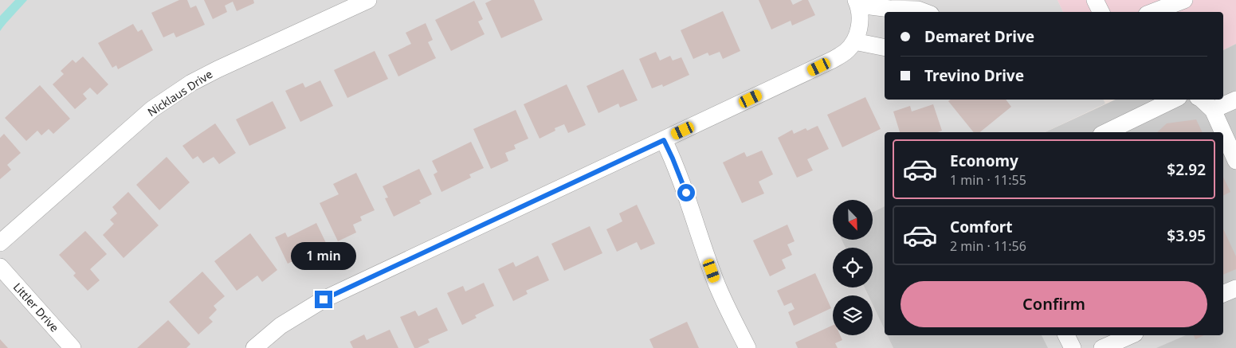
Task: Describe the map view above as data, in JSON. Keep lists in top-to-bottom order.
{
  "streets": {
    "street": ["Nicklaus Drive", "Littler Drive"]
  },
  "north": "bottom right",
  "page": {
    "banner": ["Demaret Drive", "Trevino Drive"],
    "list": [
      {
        "name": "Economy",
        "note": "1 min · 11:55",
        "value": "$2.92"
      },
      {
        "name": "Comfort",
        "note": "2 min · 11:56",
        "value": "$3.95"
      }
    ],
    "bubble": "1 min",
    "buttons": "Confirm"
  }
}
